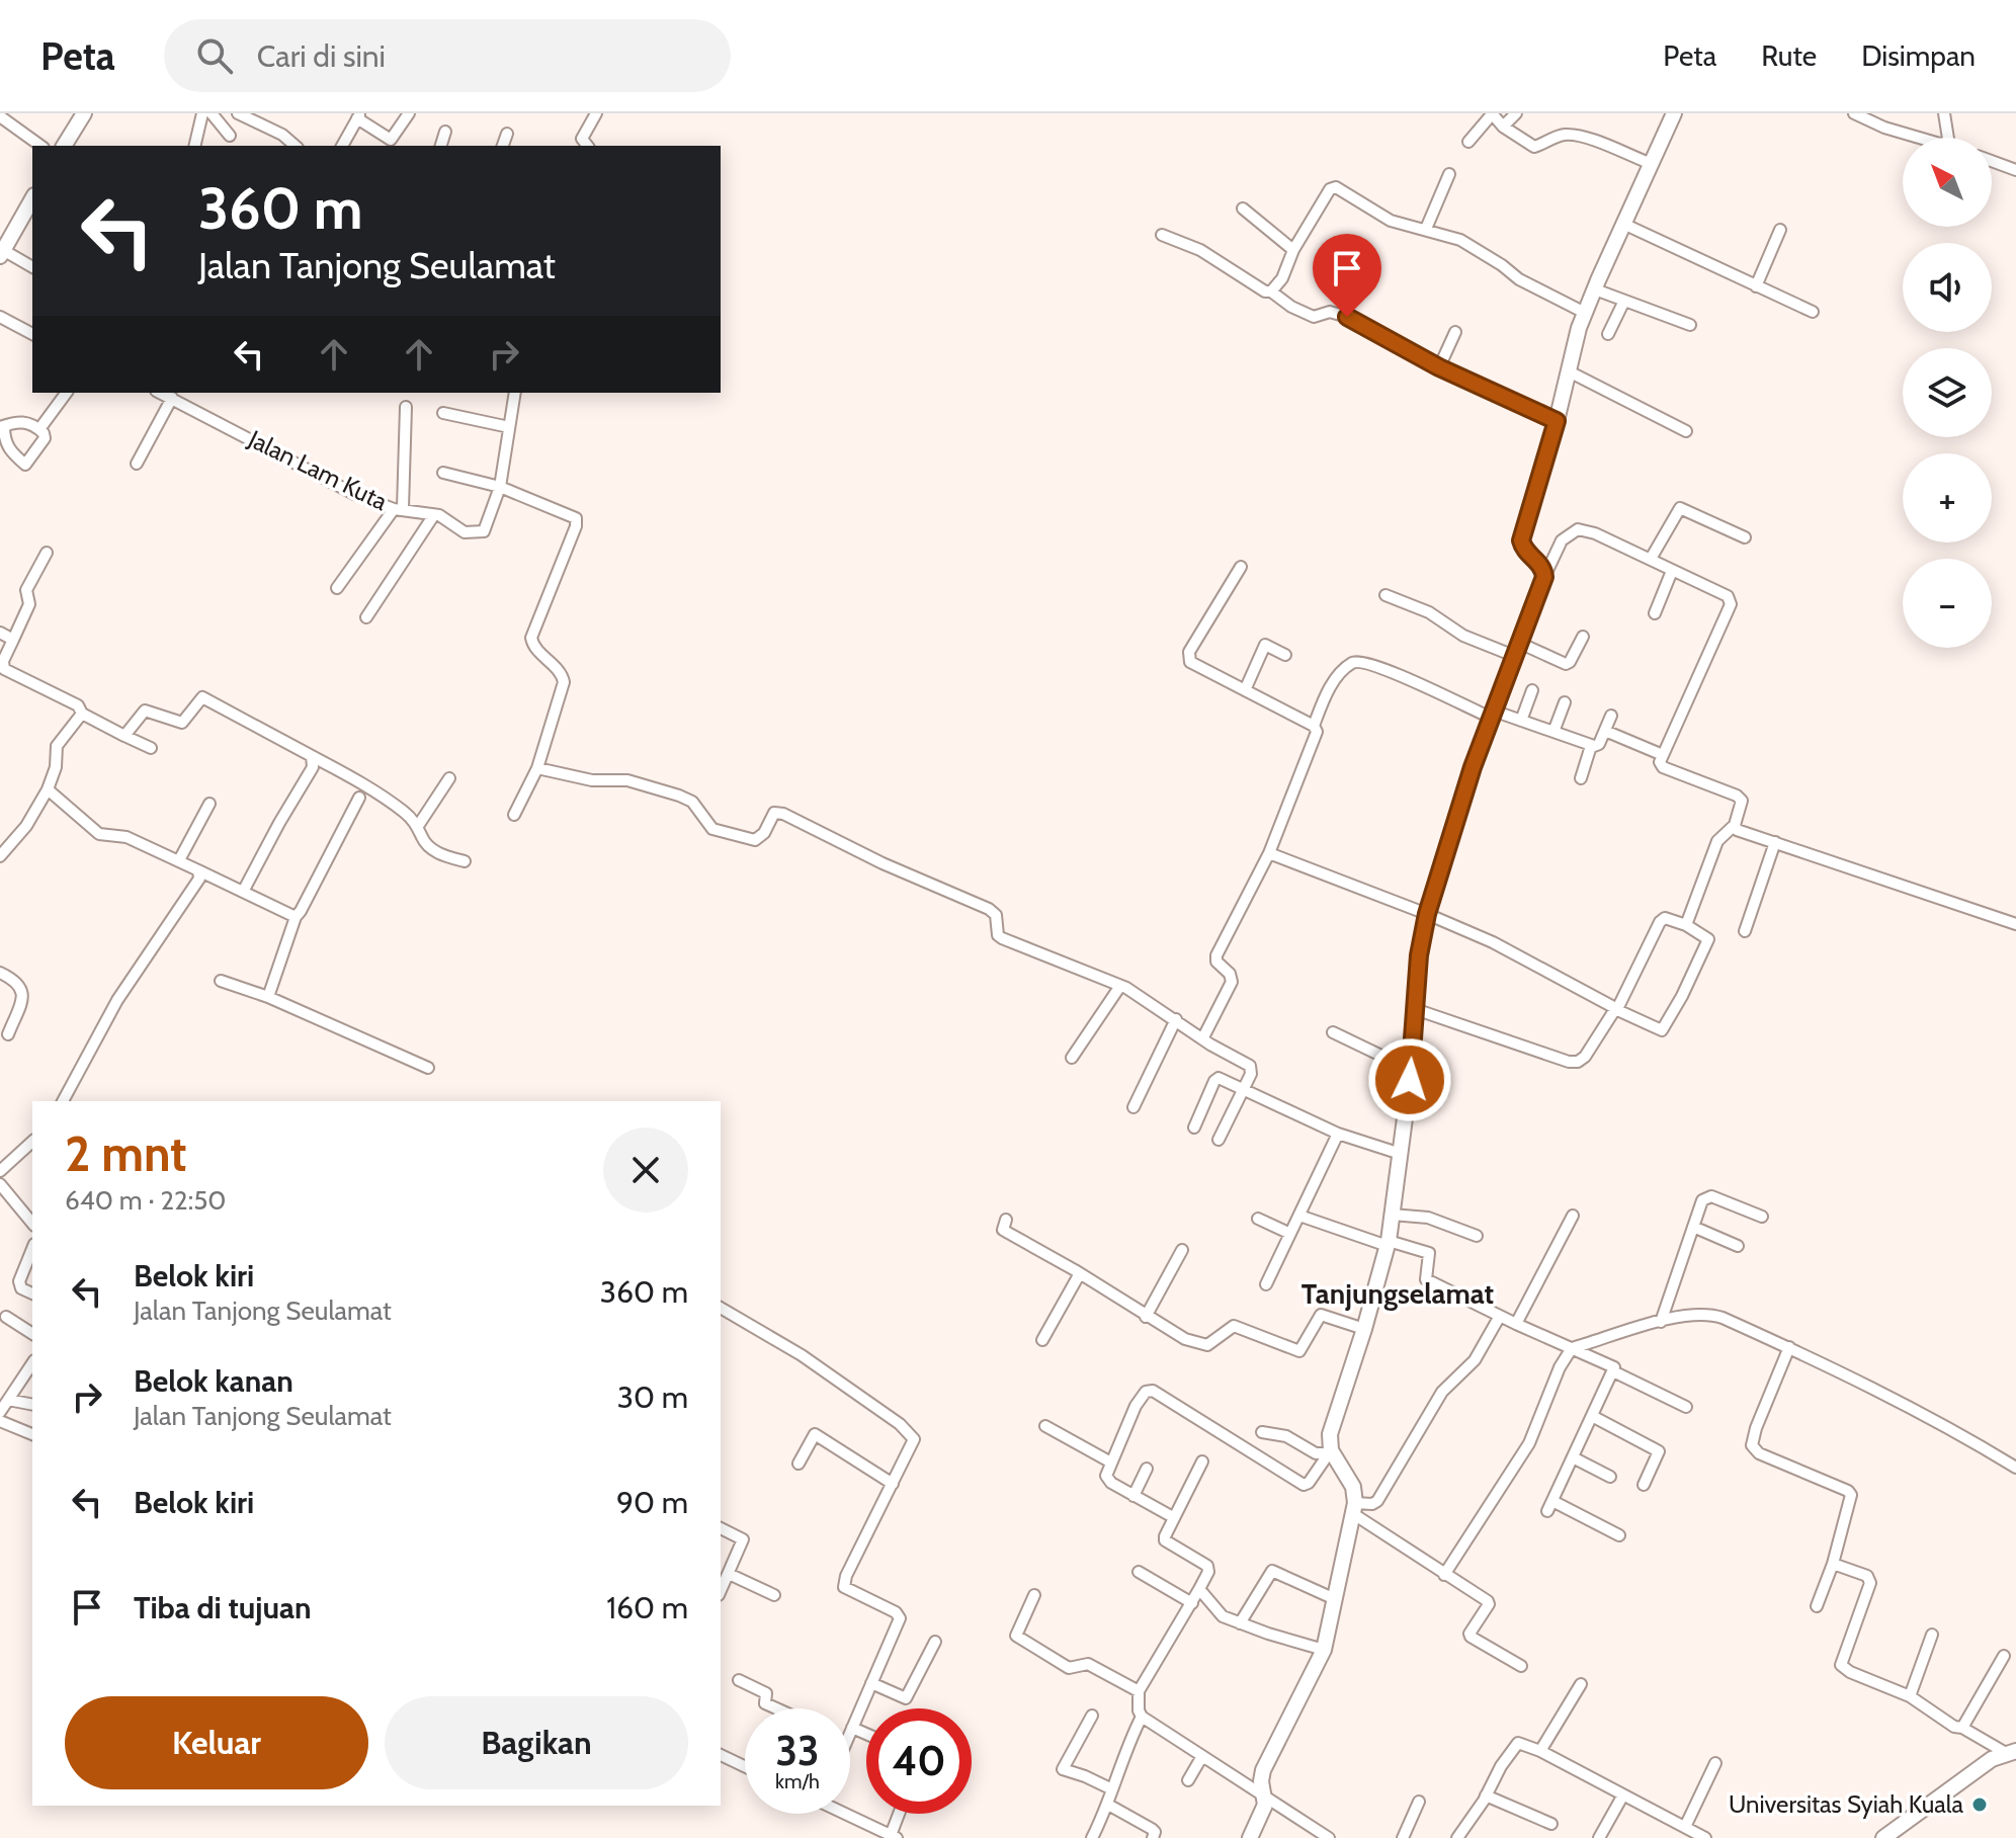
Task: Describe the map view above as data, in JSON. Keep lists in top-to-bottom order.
{
  "streets": {
    "street": ["Jalan Lam Kuta"]
  },
  "districts": ["Tanjungselamat"],
  "places": ["Universitas Syiah Kuala"],
  "north": "top left",
  "page": {
    "header": "Peta",
    "search": "Cari di sini",
    "nav": ["Peta", "Rute", "Disimpan"],
    "map_buttons": ["+", "−"],
    "turn": ["360 m", "Jalan Tanjong Seulamat"],
    "heading": ["2 mnt", "640 m · 22:50"],
    "list": [
      {
        "name": "Belok kiri",
        "note": "Jalan Tanjong Seulamat",
        "value": "360 m"
      },
      {
        "name": "Belok kanan",
        "note": "Jalan Tanjong Seulamat",
        "value": "30 m"
      },
      {
        "name": "Belok kiri",
        "value": "90 m"
      },
      {
        "name": "Tiba di tujuan",
        "value": "160 m"
      }
    ],
    "buttons": ["Keluar", "Bagikan"],
    "speed": "33 km/h",
    "limit": "40"
  }
}
